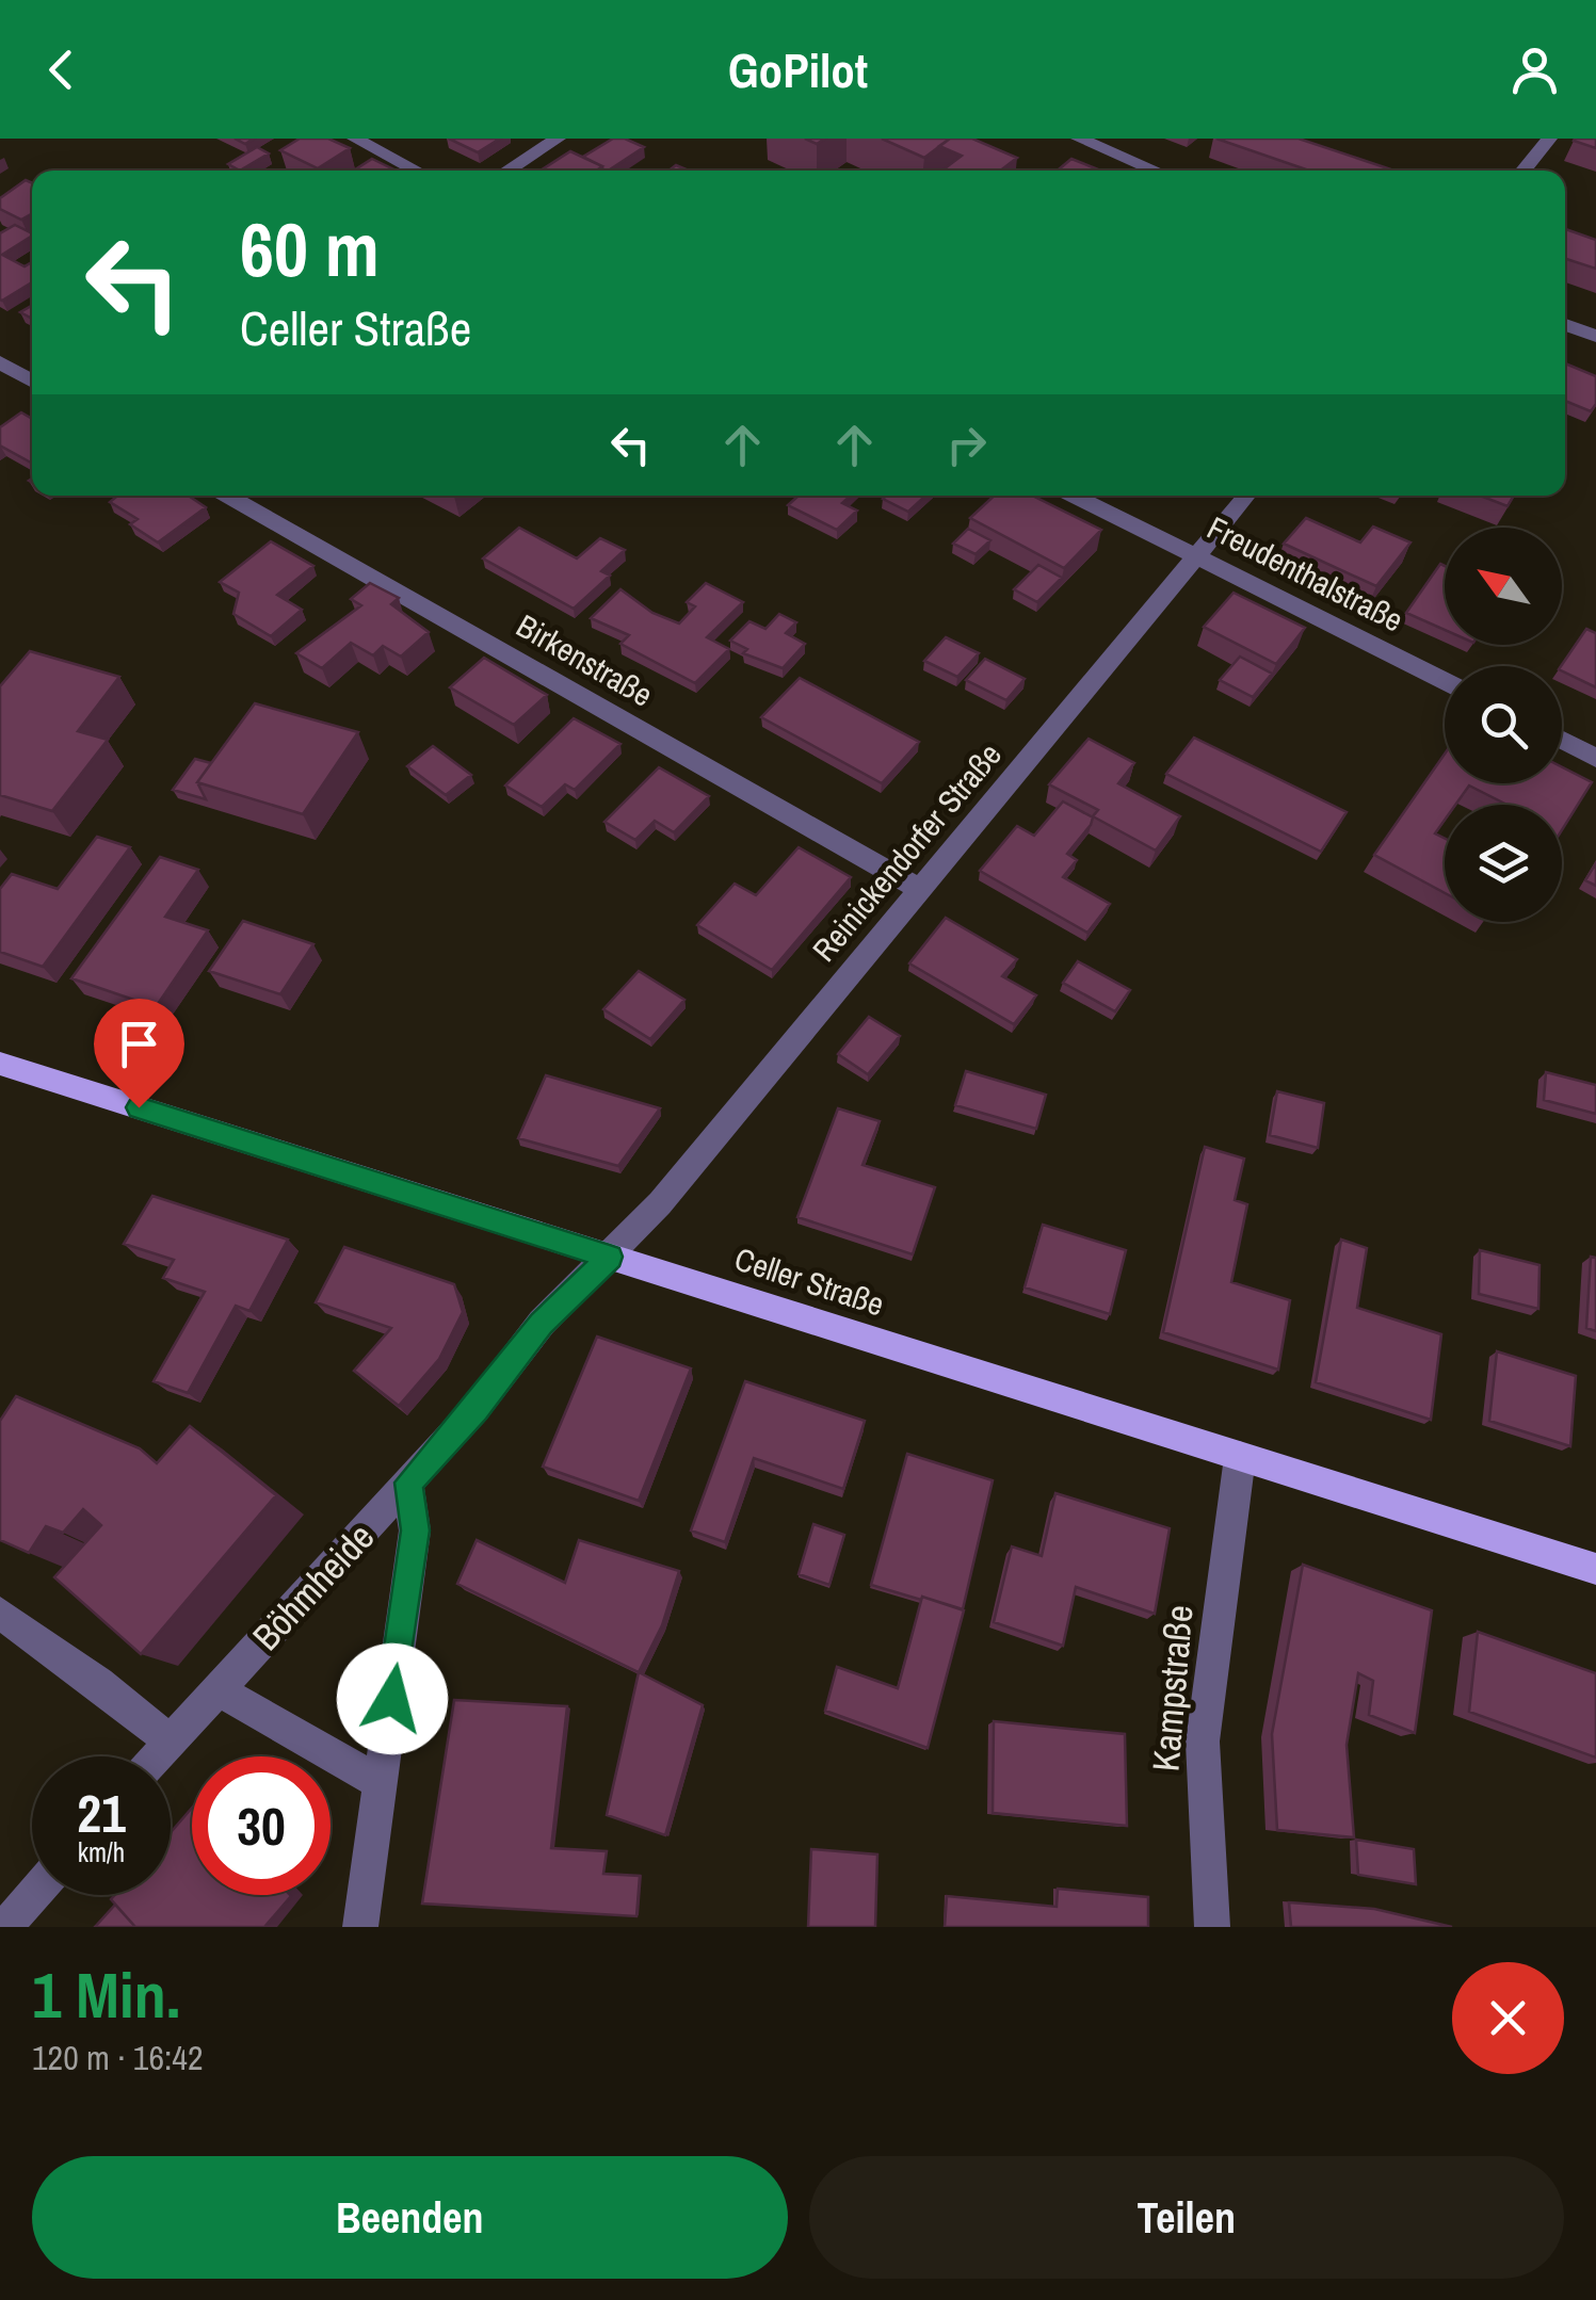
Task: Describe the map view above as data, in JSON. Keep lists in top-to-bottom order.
{
  "streets": {
    "main road": ["Celler Straße"],
    "street": [
      "Freudenthalstraße",
      "Birkenstraße",
      "Reinickendorfer Straße",
      "Böhmheide",
      "Kampstraße"
    ]
  },
  "crossings": [
    ["Freudenthalstraße", "Reinickendorfer Straße"],
    ["Birkenstraße", "Reinickendorfer Straße"],
    ["Reinickendorfer Straße", "Celler Straße"],
    ["Reinickendorfer Straße", "Böhmheide"],
    ["Celler Straße", "Böhmheide"],
    ["Celler Straße", "Kampstraße"]
  ],
  "north": "top left",
  "page": {
    "header": "GoPilot",
    "turn": ["60 m", "Celler Straße"],
    "speed": "21 km/h",
    "limit": "30",
    "heading": ["1 Min.", "120 m · 16:42"],
    "buttons": ["Beenden", "Teilen"]
  }
}
